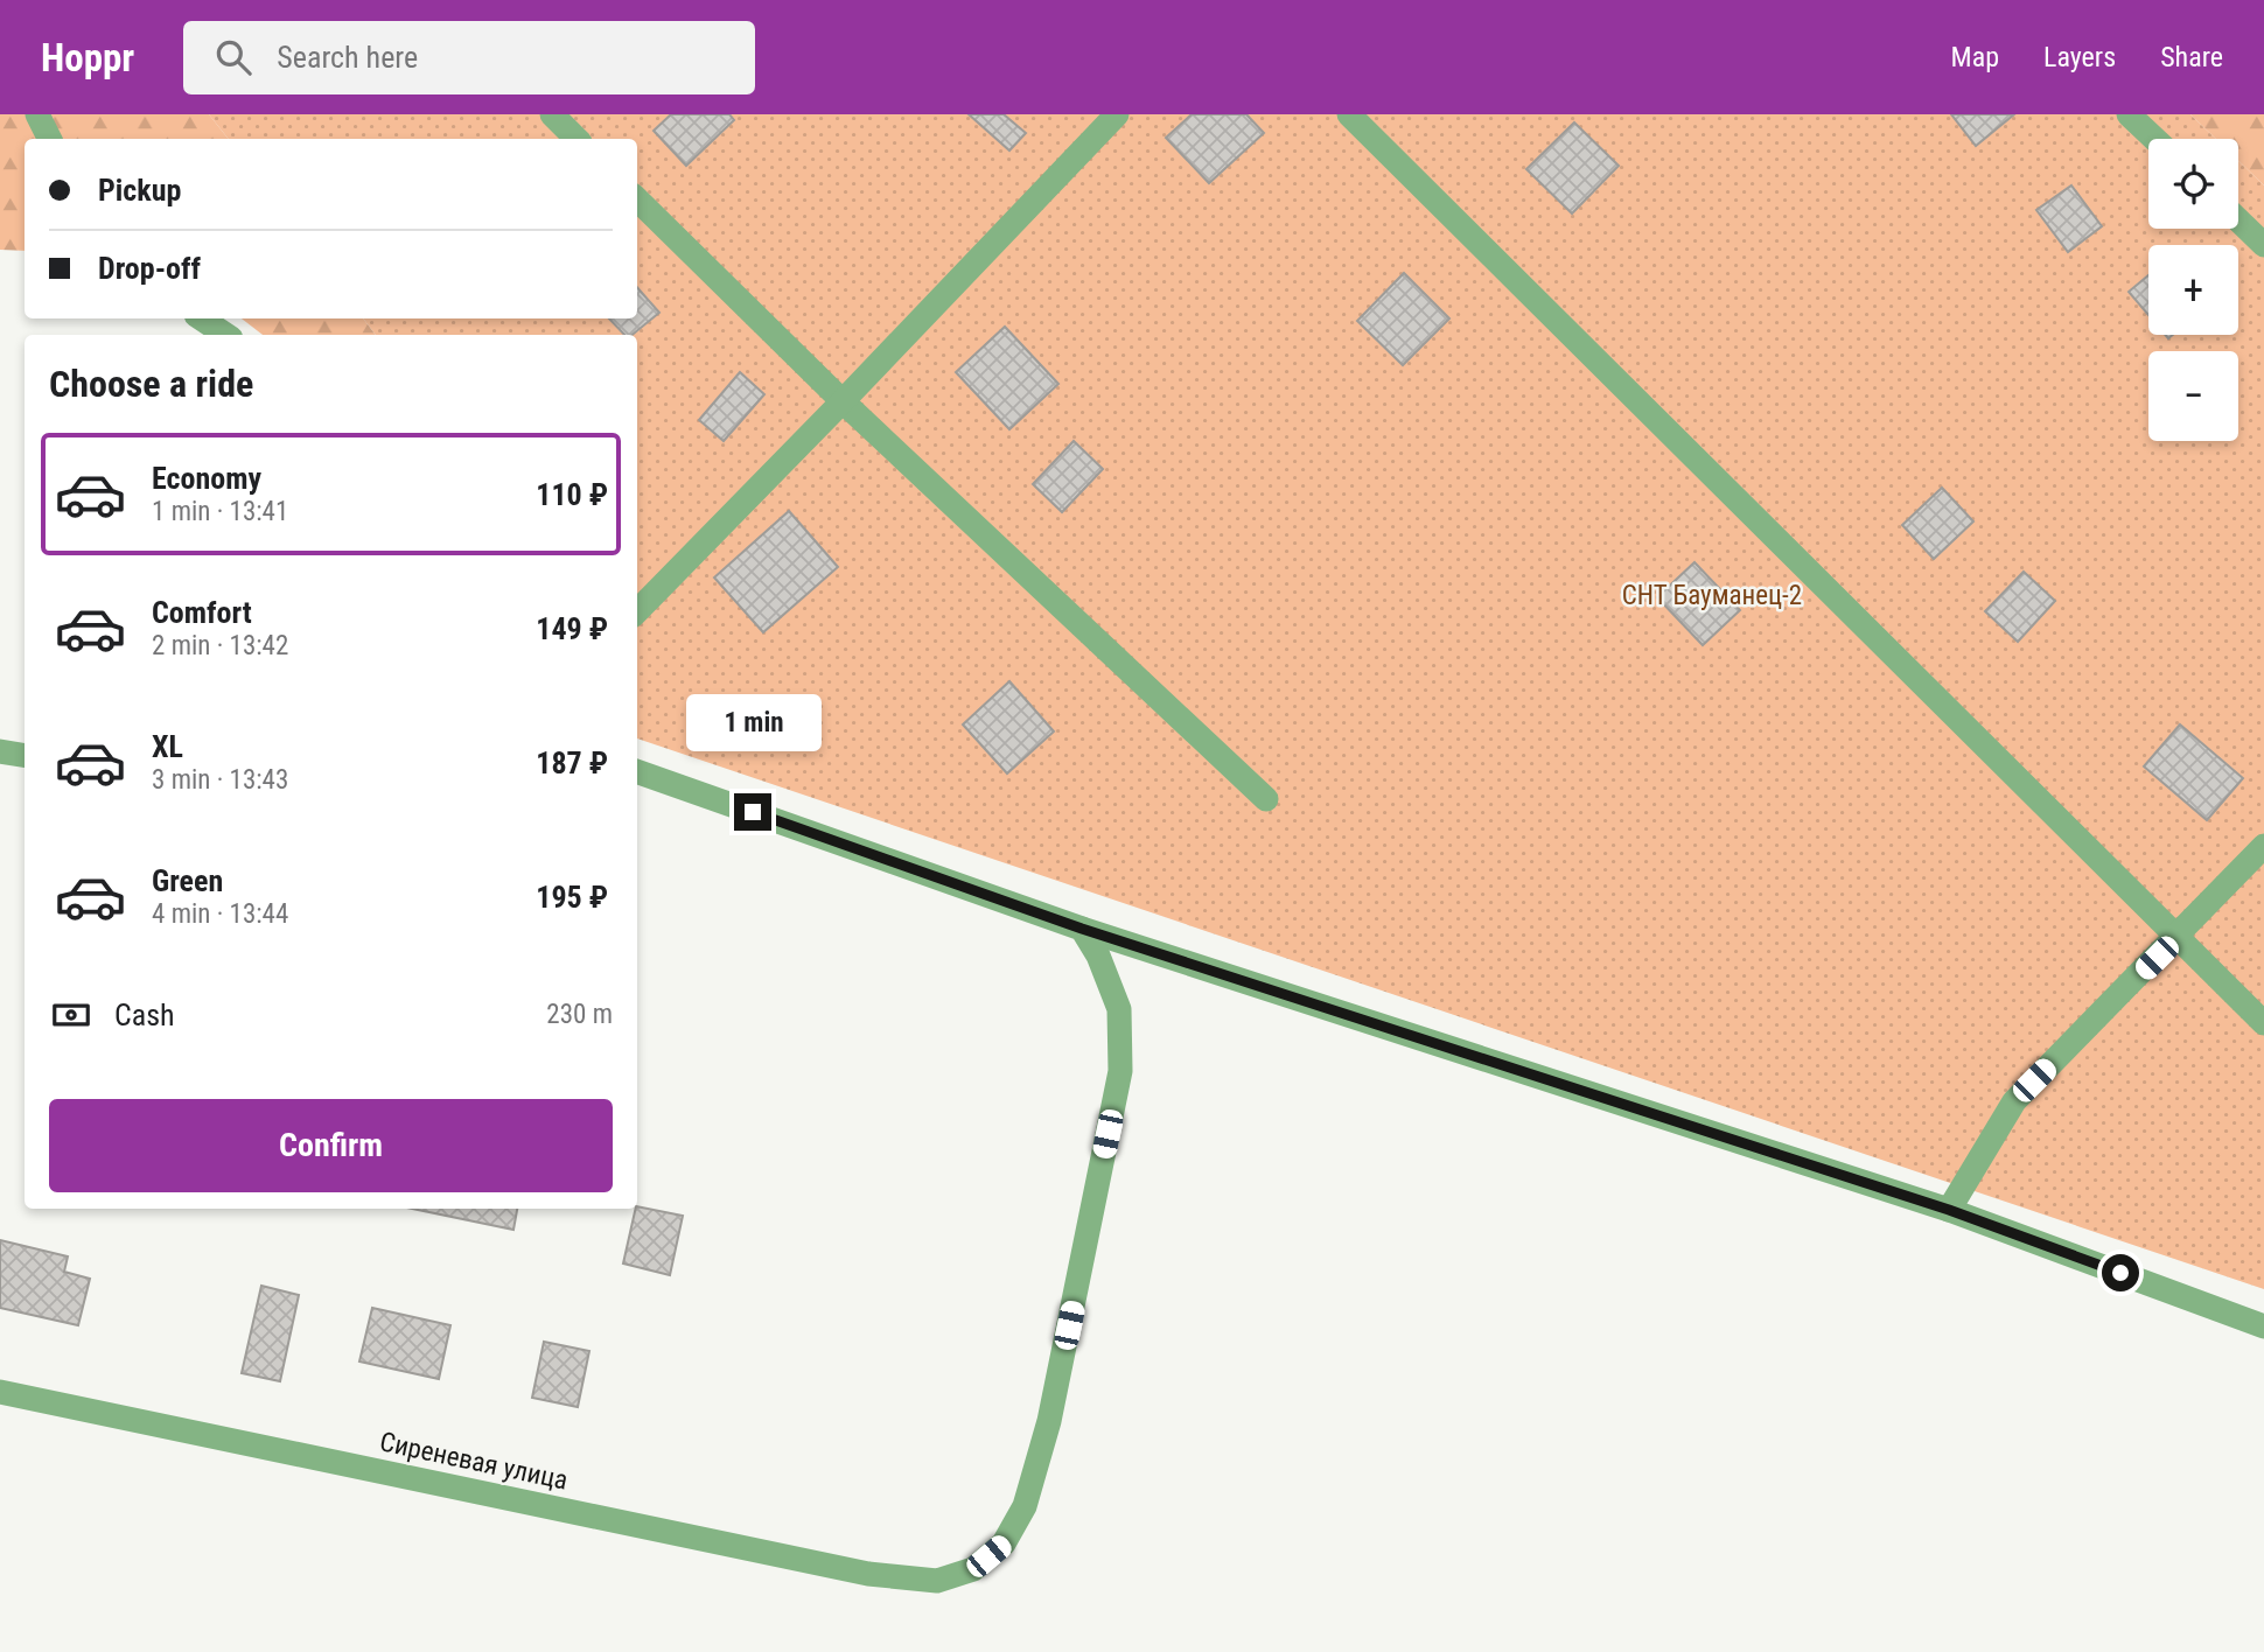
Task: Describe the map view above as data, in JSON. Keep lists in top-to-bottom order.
{
  "streets": {
    "street": ["Сиреневая улица"]
  },
  "parks": ["СНТ Бауманец-2"],
  "page": {
    "header": "Hoppr",
    "search": "Search here",
    "nav": ["Map", "Layers", "Share"],
    "map_buttons": ["+", "−"],
    "banner": ["Pickup", "Drop-off"],
    "heading": "Choose a ride",
    "list": [
      {
        "name": "Economy",
        "note": "1 min · 13:41",
        "value": "110 ₽"
      },
      {
        "name": "Comfort",
        "note": "2 min · 13:42",
        "value": "149 ₽"
      },
      {
        "name": "XL",
        "note": "3 min · 13:43",
        "value": "187 ₽"
      },
      {
        "name": "Green",
        "note": "4 min · 13:44",
        "value": "195 ₽"
      }
    ],
    "bubble": "1 min",
    "pay": ["Cash", "230 m"],
    "buttons": "Confirm"
  }
}
